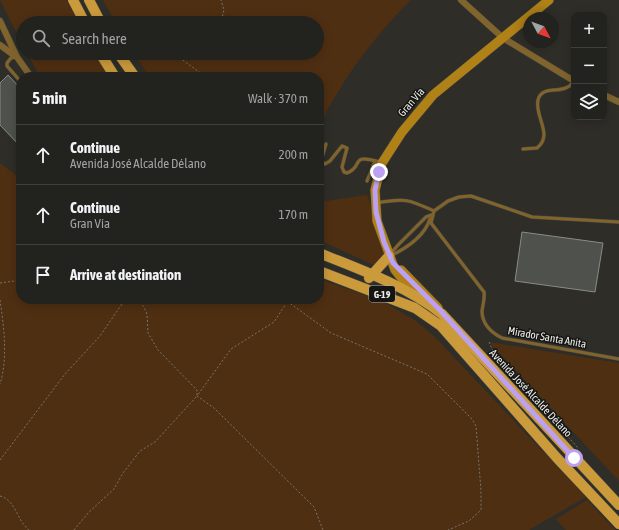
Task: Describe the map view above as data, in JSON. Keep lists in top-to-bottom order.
{
  "streets": {
    "main road": ["Gran Vía", "G-19", "Avenida José Alcalde Délano"],
    "lane": ["Mirador Santa Anita"]
  },
  "crossings": [
    ["Gran Vía", "G-19"],
    ["Gran Vía", "Avenida José Alcalde Délano"],
    ["G-19", "Avenida José Alcalde Délano"]
  ],
  "north": "bottom right",
  "page": {
    "map_buttons": ["+", "−"],
    "search": "Search here",
    "heading": ["5 min", "Walk · 370 m"],
    "list": [
      ["Continue", "Avenida José Alcalde Délano", "200 m"],
      ["Continue", "Gran Vía", "170 m"],
      "Arrive at destination"
    ]
  }
}
